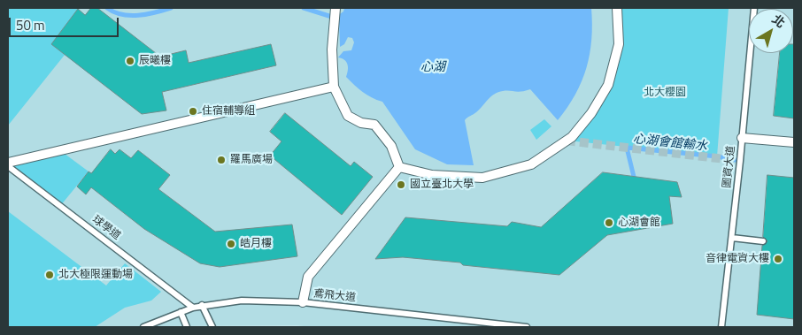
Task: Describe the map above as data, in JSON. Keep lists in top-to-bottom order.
{
  "streets": {
    "lane": ["圖資大道", "球學道", "鳶飛大道"]
  },
  "crossings": [
    ["球學道", "鳶飛大道"]
  ],
  "water": ["心湖", "心湖會館輸水"],
  "parks": ["北大櫻園"],
  "places": [
    "辰曦樓",
    "住宿輔導組",
    "羅馬廣場",
    "國立臺北大學",
    "心湖會館",
    "皓月樓",
    "音律電資大樓",
    "北大極限運動場"
  ],
  "scale_bar": "50 m",
  "north": "top right"
}
